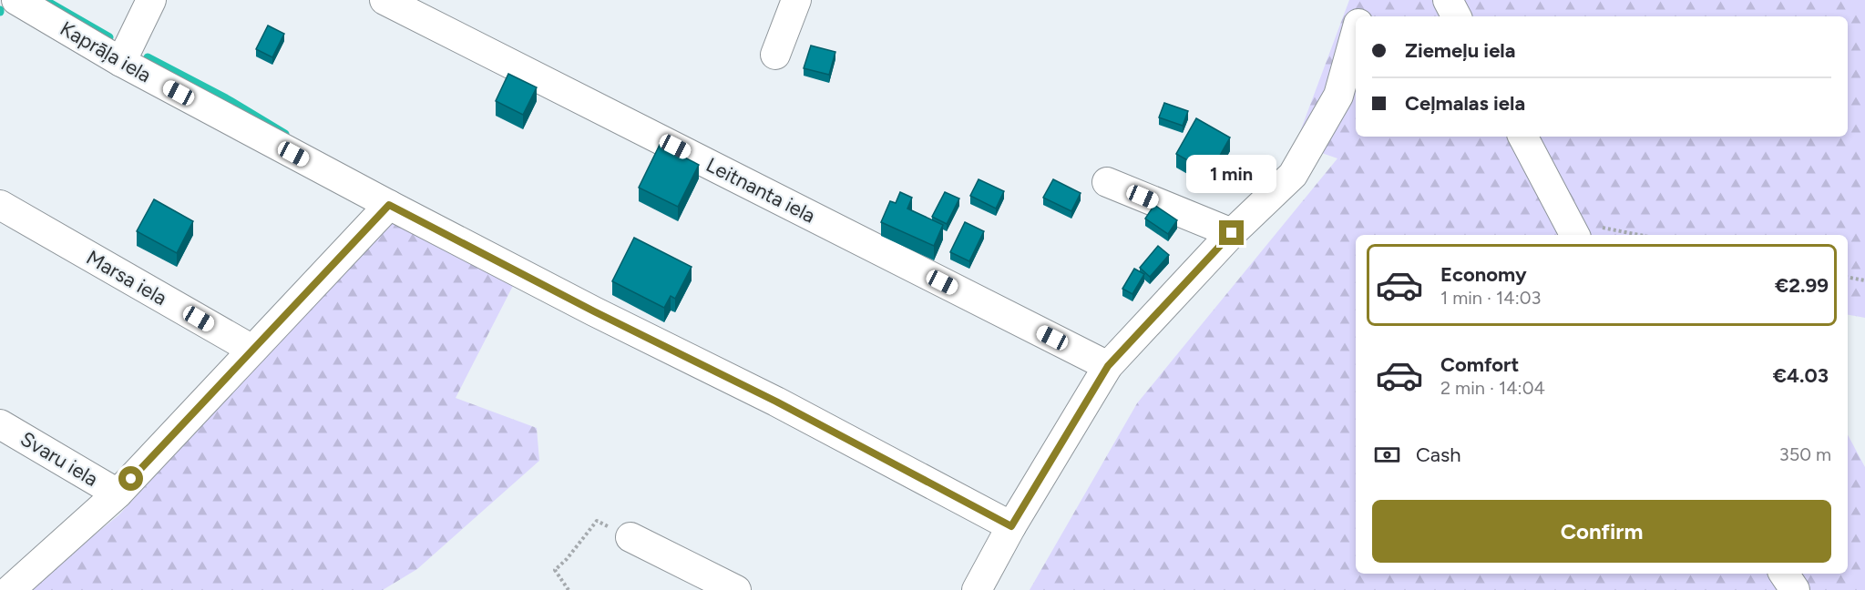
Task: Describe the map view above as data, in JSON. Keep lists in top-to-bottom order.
{
  "streets": {
    "street": [
      "Kaprāļa iela",
      "Leitnanta iela",
      "Marsa iela",
      "Svaru iela"
    ]
  },
  "page": {
    "banner": ["Ziemeļu iela", "Ceļmalas iela"],
    "bubble": "1 min",
    "list": [
      {
        "name": "Economy",
        "note": "1 min · 14:03",
        "value": "€2.99"
      },
      {
        "name": "Comfort",
        "note": "2 min · 14:04",
        "value": "€4.03"
      }
    ],
    "pay": ["Cash", "350 m"],
    "buttons": "Confirm"
  }
}
